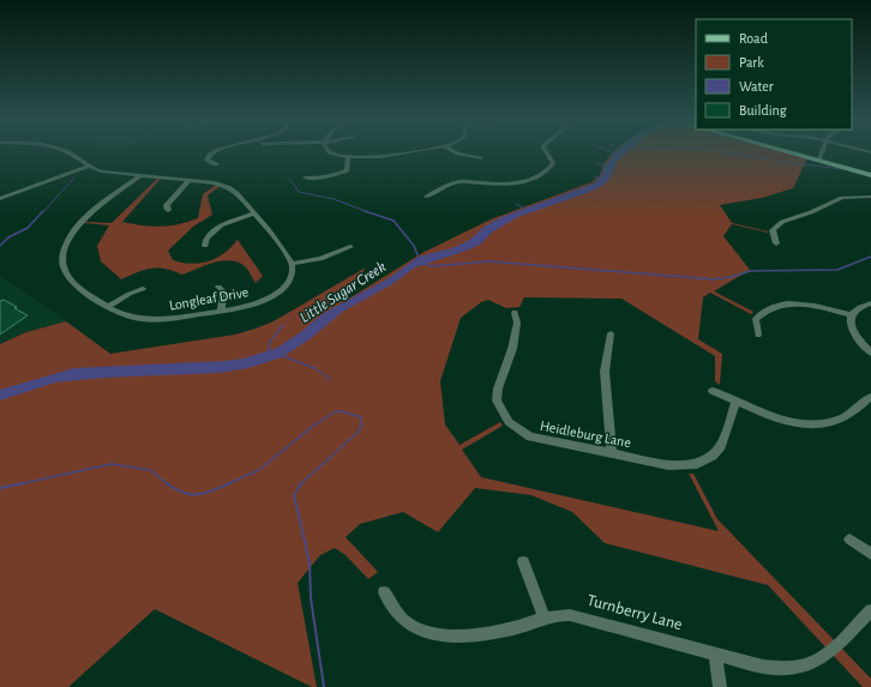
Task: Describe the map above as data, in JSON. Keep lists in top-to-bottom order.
{
  "streets": {
    "street": ["Longleaf Drive", "Heidleburg Lane", "Turnberry Lane"]
  },
  "water": ["Little Sugar Creek"],
  "legend": [
    "Road",
    "Park",
    "Water",
    "Building"
  ]
}
